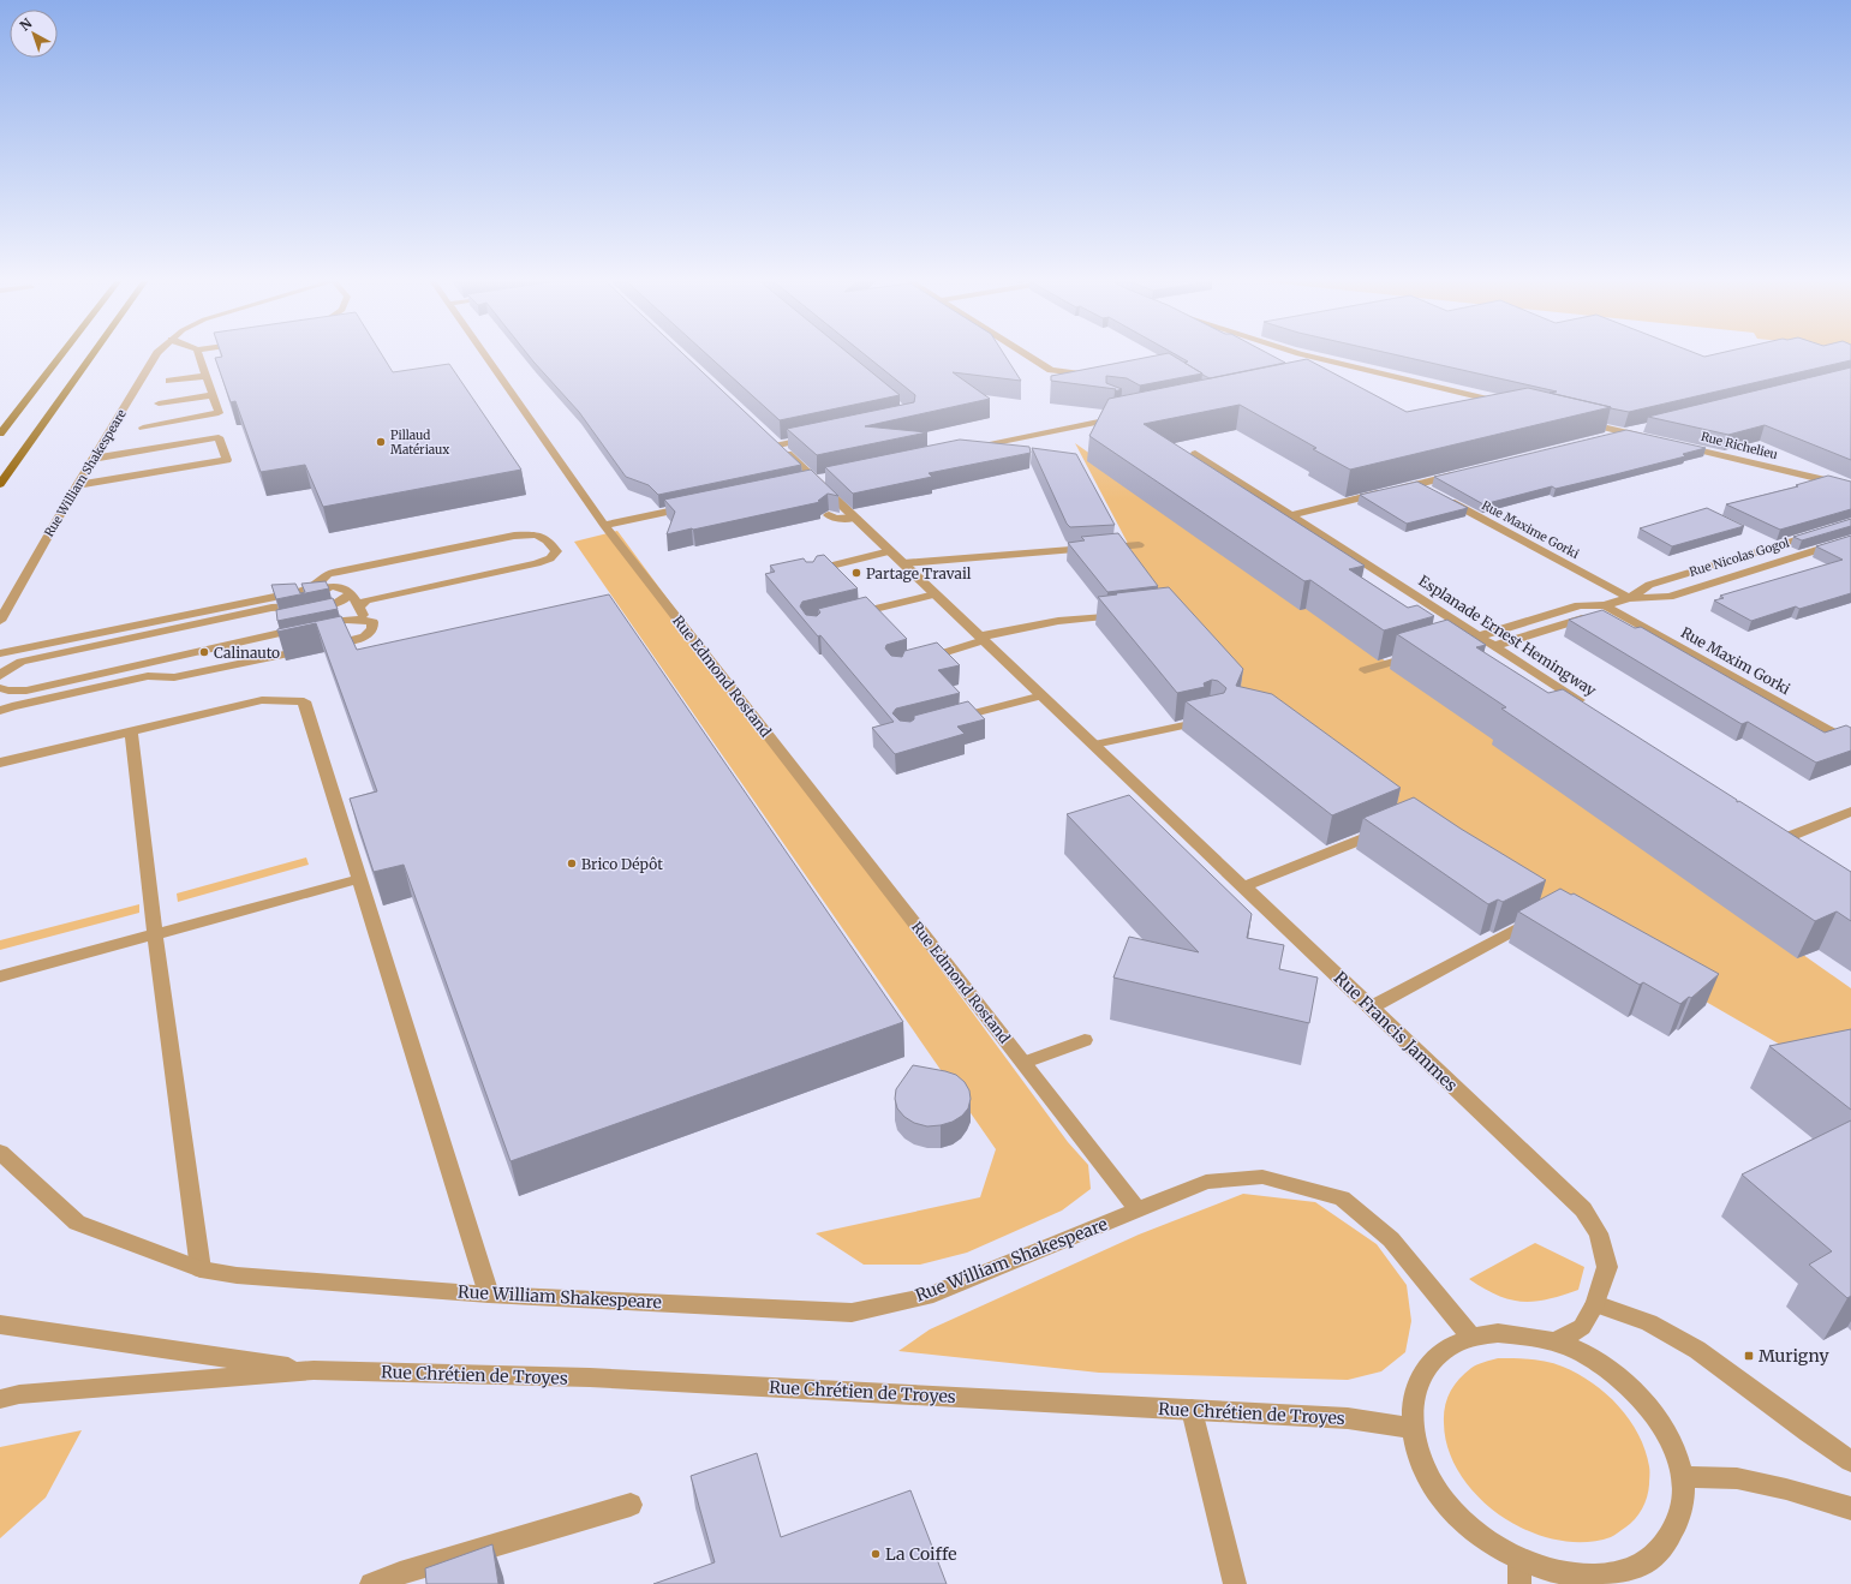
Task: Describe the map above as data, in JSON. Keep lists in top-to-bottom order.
{
  "streets": {
    "street": [
      "Rue Richelieu",
      "Rue William Shakespeare",
      "Rue Maxime Gorki",
      "Rue Nicolas Gogol",
      "Esplanade Ernest Hemingway",
      "Rue Maxim Gorki",
      "Rue Edmond Rostand",
      "Rue Francis Jammes",
      "Rue Chrétien de Troyes"
    ]
  },
  "crossings": [
    ["Rue William Shakespeare", "Rue Edmond Rostand"],
    ["Rue Maxime Gorki", "Rue Nicolas Gogol"],
    ["Rue Nicolas Gogol", "Esplanade Ernest Hemingway"],
    ["Rue Nicolas Gogol", "Rue Maxim Gorki"]
  ],
  "places": {
    "other": [
      "Pillaud Matériaux",
      "Partage Travail",
      "Calinauto",
      "Brico Dépôt",
      "La Coiffe"
    ],
    "transit": ["Murigny"]
  },
  "north": "top left"
}
